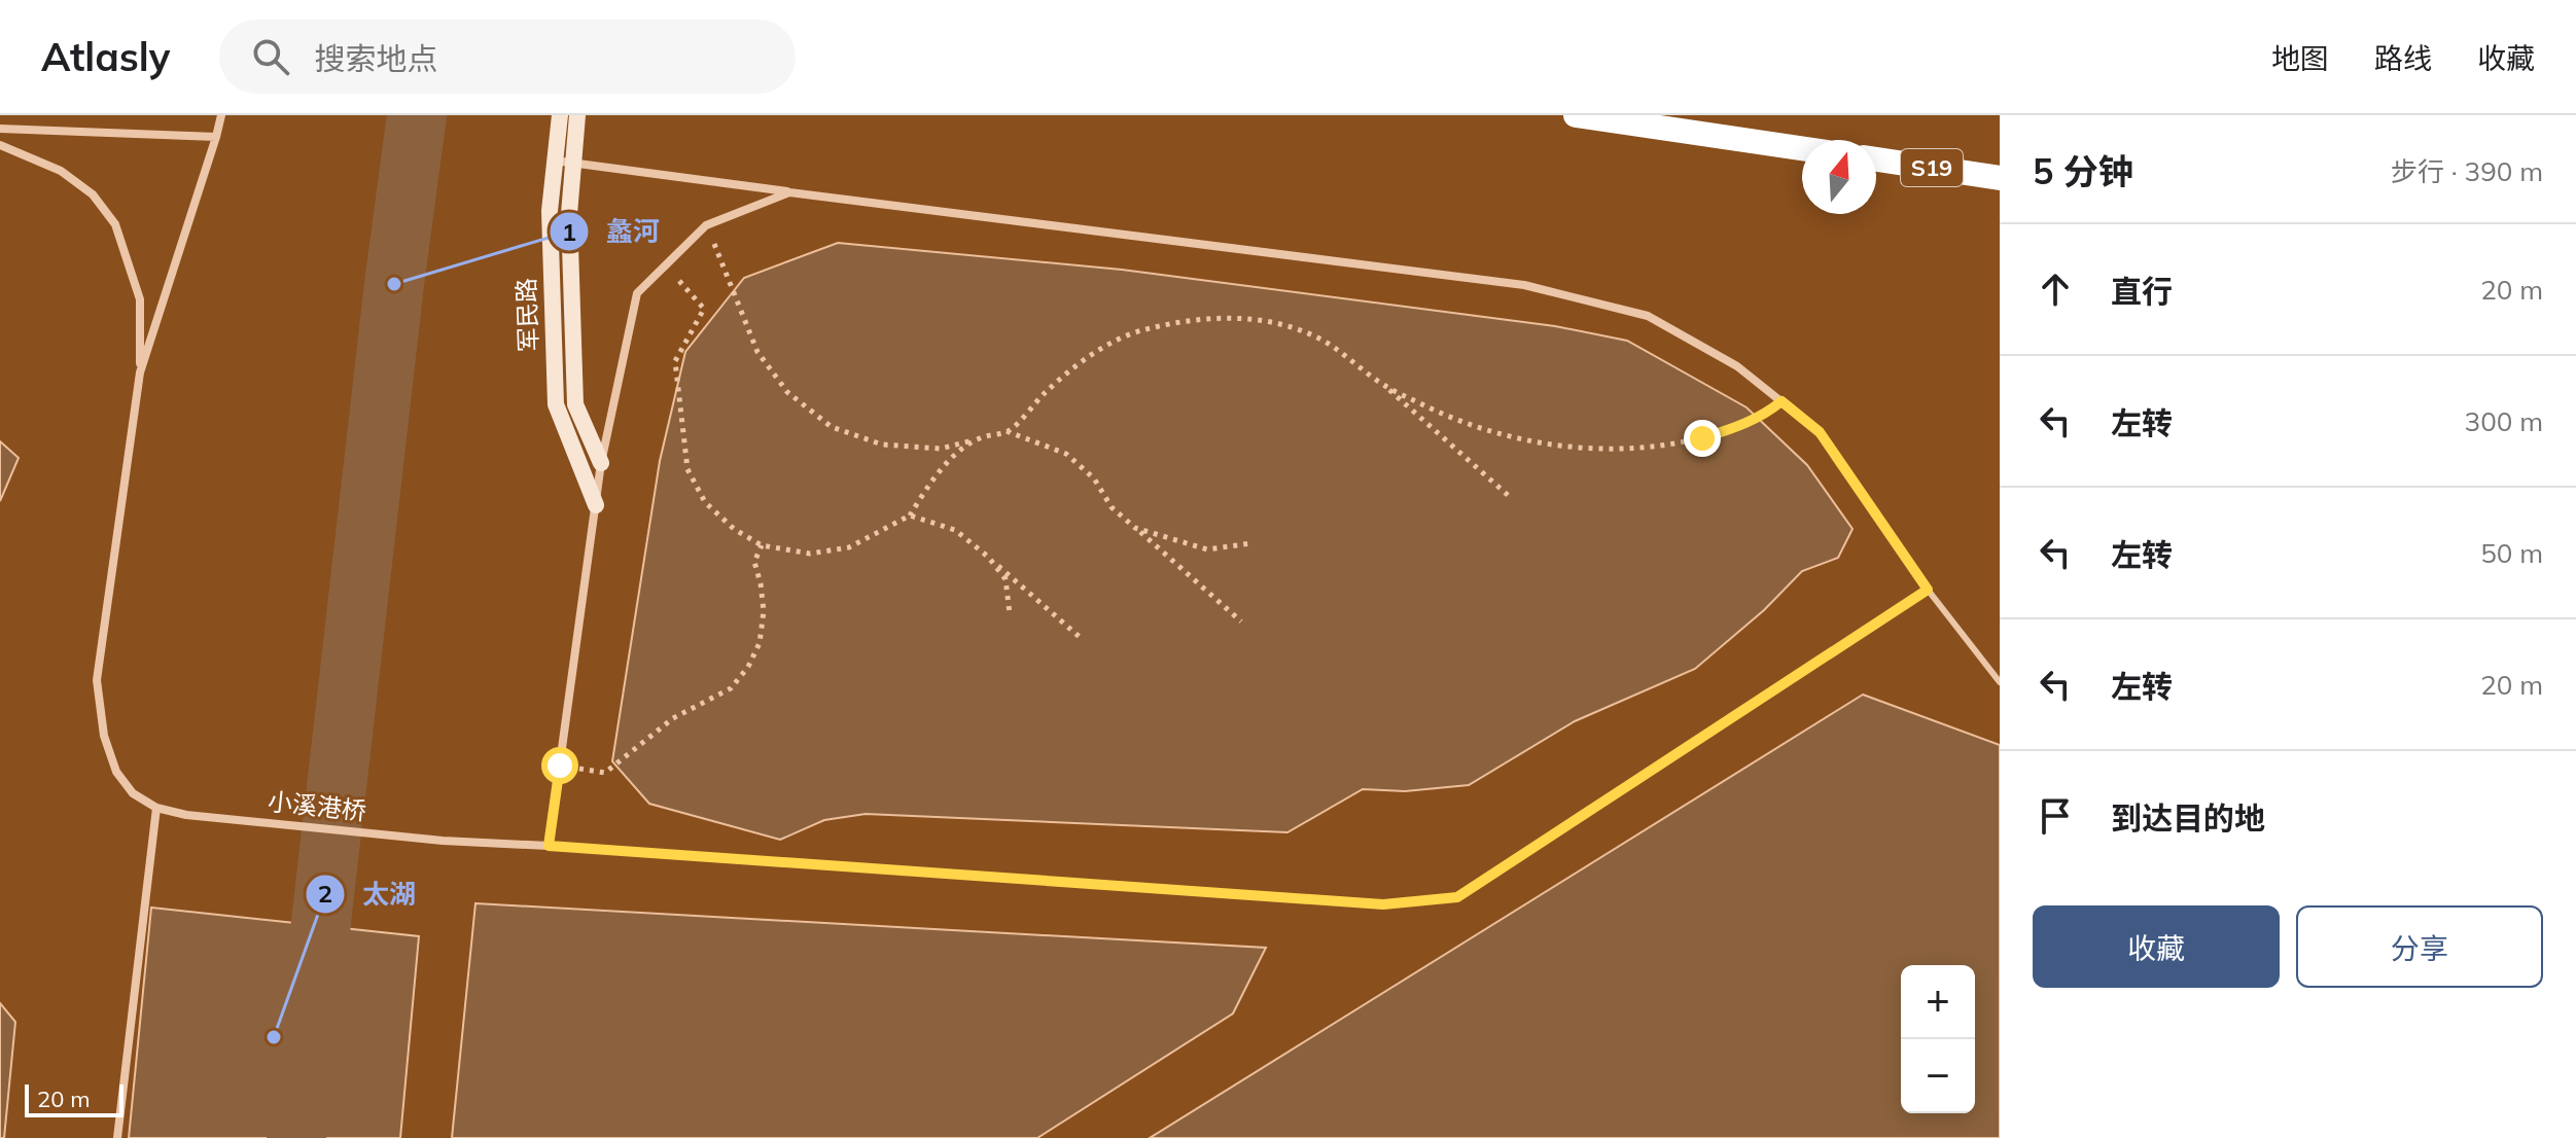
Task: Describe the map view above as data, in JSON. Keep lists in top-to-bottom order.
{
  "streets": {
    "highway": ["S19"],
    "street": ["军民路", "小溪港桥"]
  },
  "places": ["蠡河", "太湖"],
  "scale_bar": "20 m",
  "north": "top",
  "page": {
    "header": "Atlasly",
    "search": "搜索地点",
    "nav": ["地图", "路线", "收藏"],
    "heading": ["5 分钟", "步行 · 390 m"],
    "list": [
      ["直行", "20 m"],
      ["左转", "300 m"],
      ["左转", "50 m"],
      ["左转", "20 m"],
      "到达目的地"
    ],
    "buttons": ["收藏", "分享"],
    "map_buttons": ["+", "−"],
    "scale": "20 m"
  }
}
